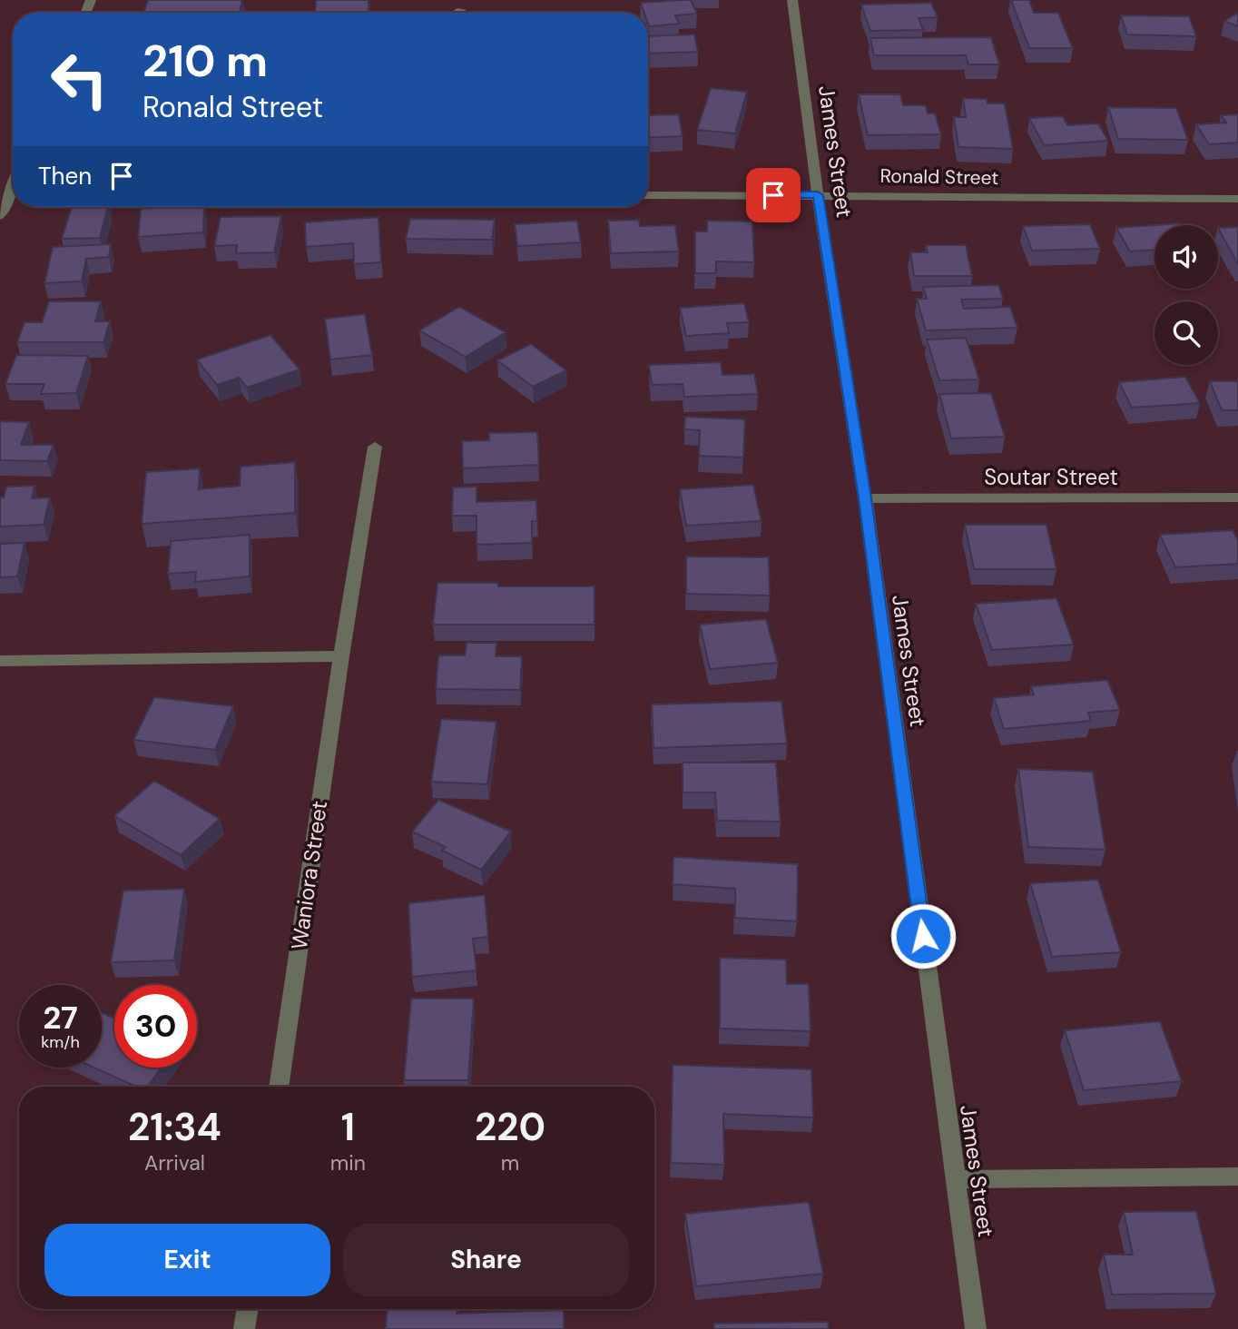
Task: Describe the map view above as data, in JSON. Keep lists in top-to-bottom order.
{
  "streets": {
    "street": [
      "James Street",
      "Ronald Street",
      "Soutar Street",
      "Waniora Street"
    ]
  },
  "crossings": [
    ["James Street", "Ronald Street"],
    ["James Street", "Soutar Street"]
  ],
  "page": {
    "turn": ["210 m", "Ronald Street"],
    "then": "Then",
    "speed": "27 km/h",
    "limit": "30",
    "eta": [
      "21:34",
      "Arrival",
      "1",
      "min",
      "220",
      "m"
    ],
    "buttons": ["Exit", "Share"]
  }
}
